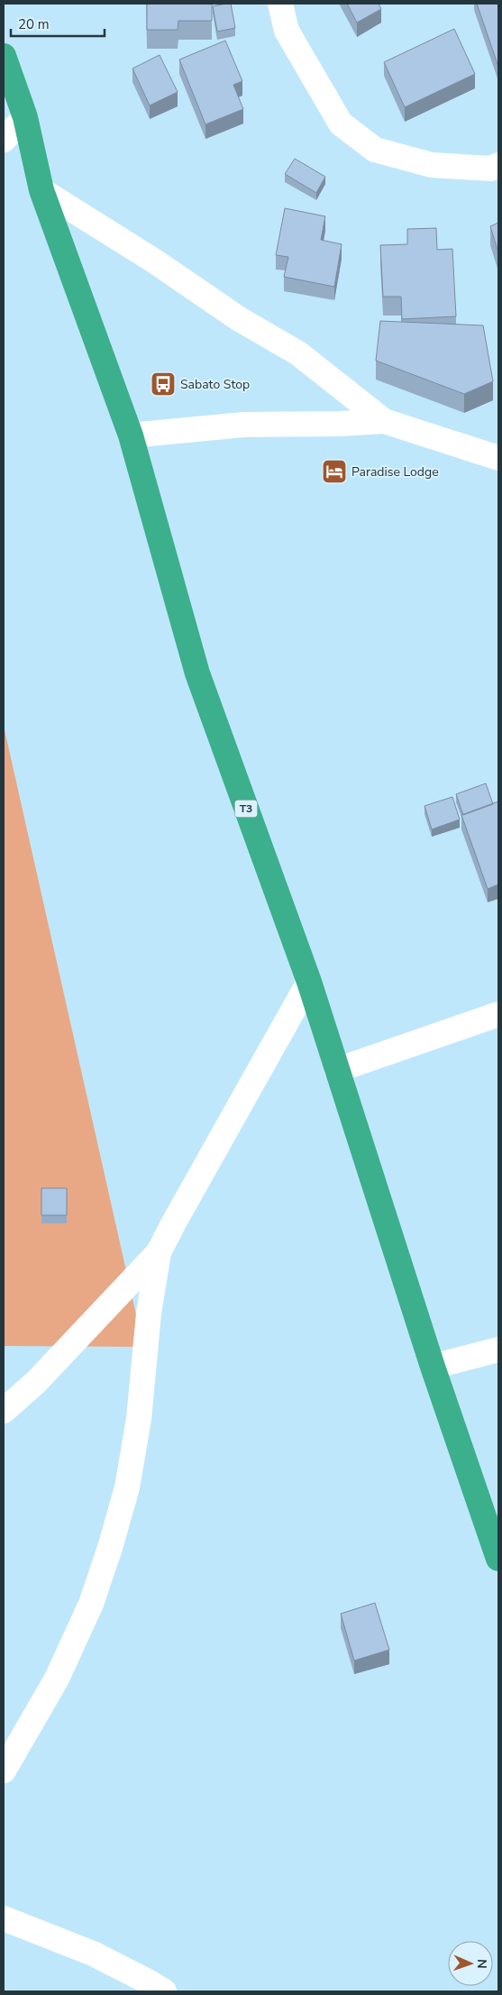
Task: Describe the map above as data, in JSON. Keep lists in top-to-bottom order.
{
  "streets": {
    "highway": ["T3"]
  },
  "places": {
    "bus stop": ["Sabato Stop"],
    "hotel": ["Paradise Lodge"]
  },
  "scale_bar": "20 m",
  "north": "right"
}
